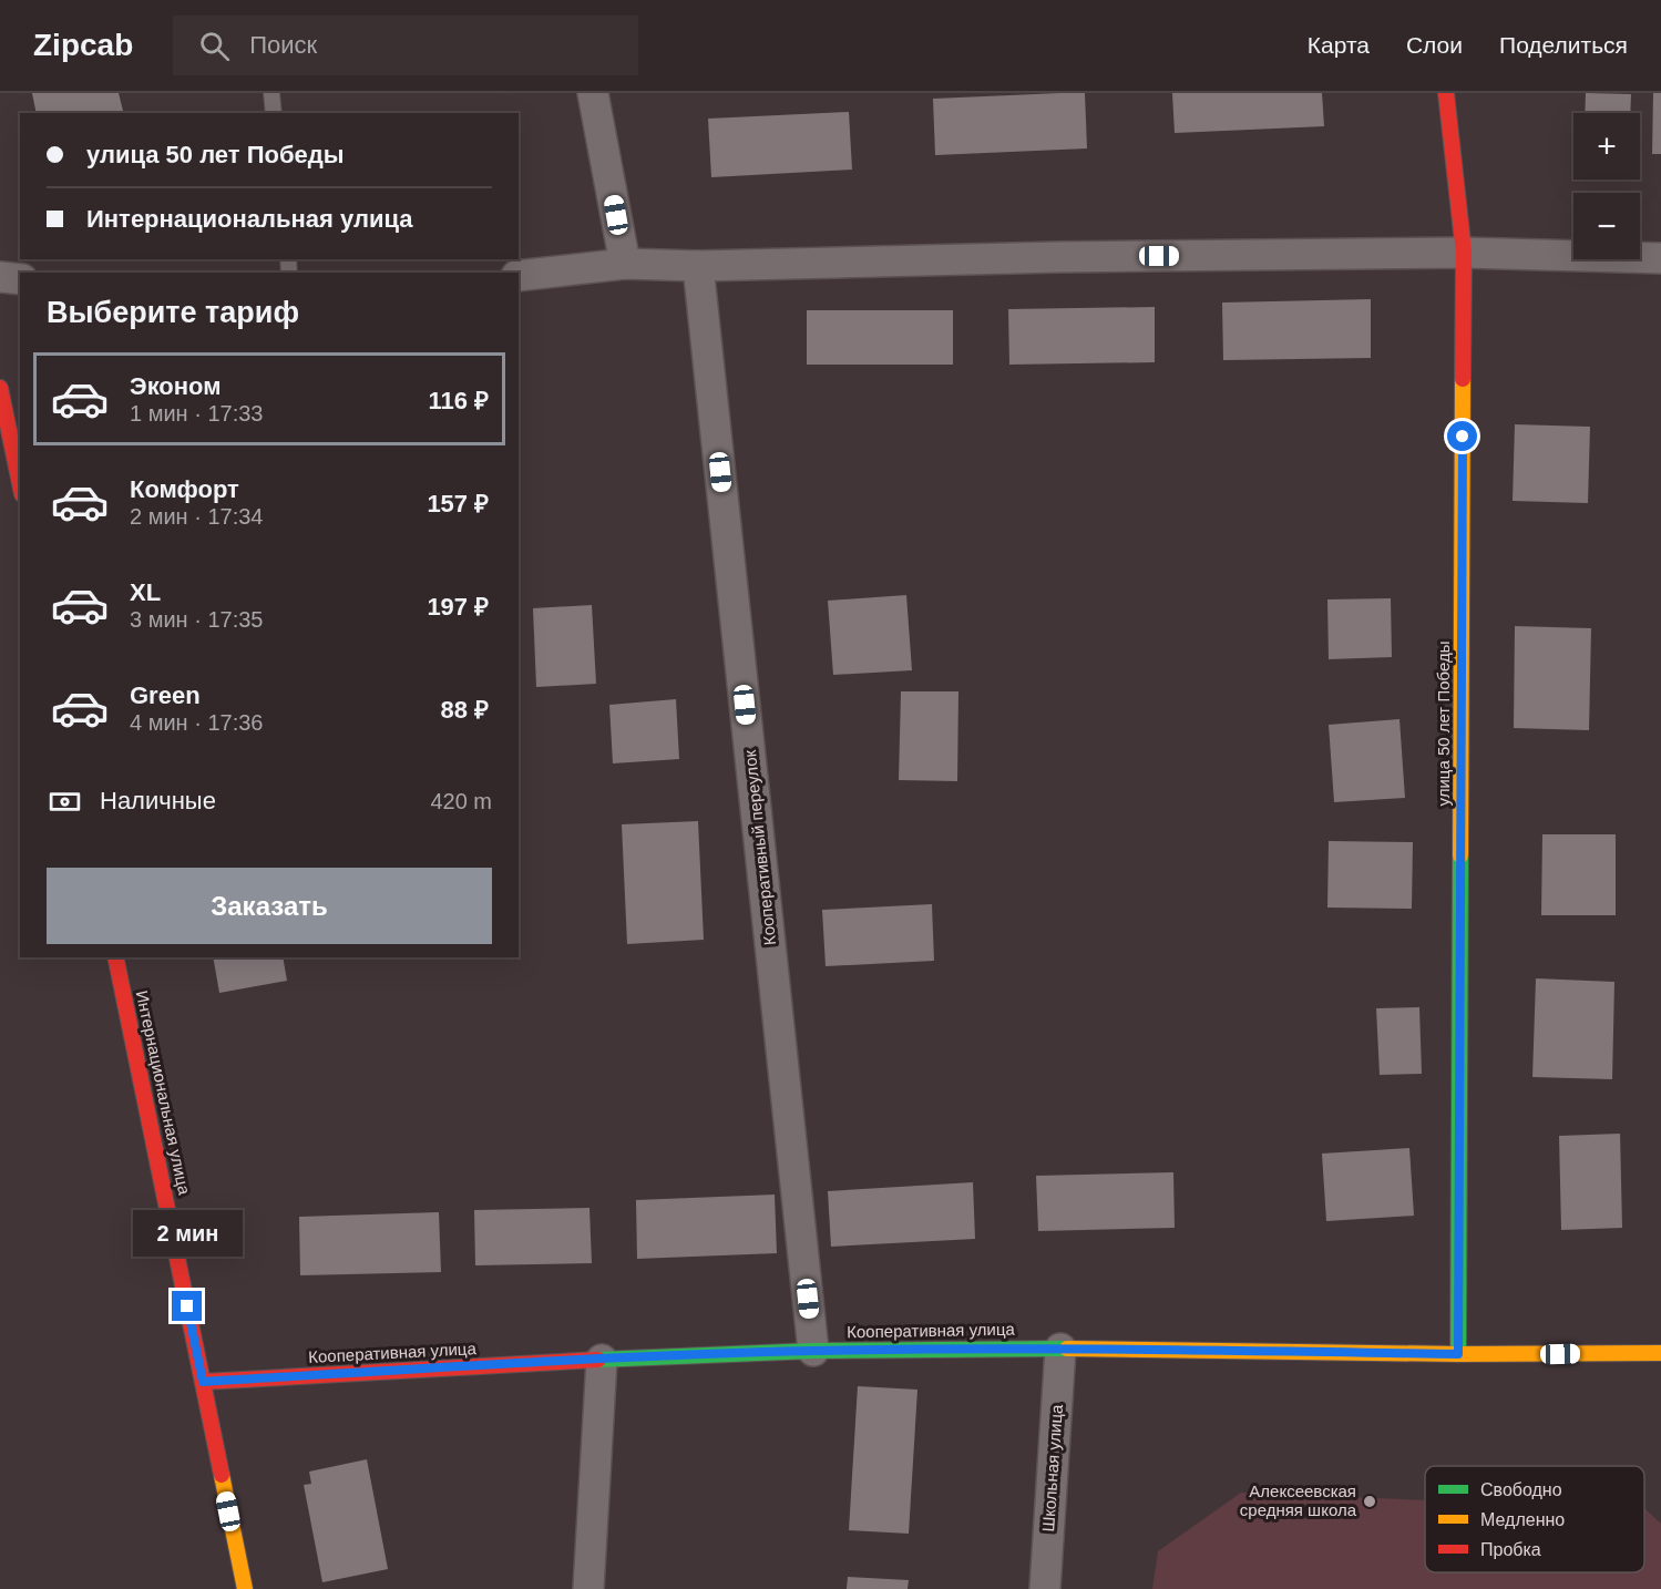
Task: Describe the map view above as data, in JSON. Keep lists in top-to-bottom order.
{
  "streets": {
    "street": [
      "улица 50 лет Победы",
      "Кооперативный переулок",
      "Интернациональная улица",
      "Кооперативная улица",
      "Школьная улица"
    ]
  },
  "crossings": [
    ["улица 50 лет Победы", "Кооперативная улица"],
    ["Кооперативный переулок", "Кооперативная улица"],
    ["Интернациональная улица", "Кооперативная улица"],
    ["Кооперативная улица", "Школьная улица"]
  ],
  "places": ["Алексеевская средняя школа"],
  "legend": ["Свободно", "Медленно", "Пробка"],
  "page": {
    "header": "Zipcab",
    "search": "Поиск",
    "nav": ["Карта", "Слои", "Поделиться"],
    "map_buttons": ["+", "−"],
    "banner": ["улица 50 лет Победы", "Интернациональная улица"],
    "heading": "Выберите тариф",
    "list": [
      {
        "name": "Эконом",
        "note": "1 мин · 17:33",
        "value": "116 ₽"
      },
      {
        "name": "Комфорт",
        "note": "2 мин · 17:34",
        "value": "157 ₽"
      },
      {
        "name": "XL",
        "note": "3 мин · 17:35",
        "value": "197 ₽"
      },
      {
        "name": "Green",
        "note": "4 мин · 17:36",
        "value": "88 ₽"
      }
    ],
    "pay": ["Наличные", "420 m"],
    "buttons": "Заказать",
    "bubble": "2 мин"
  }
}
